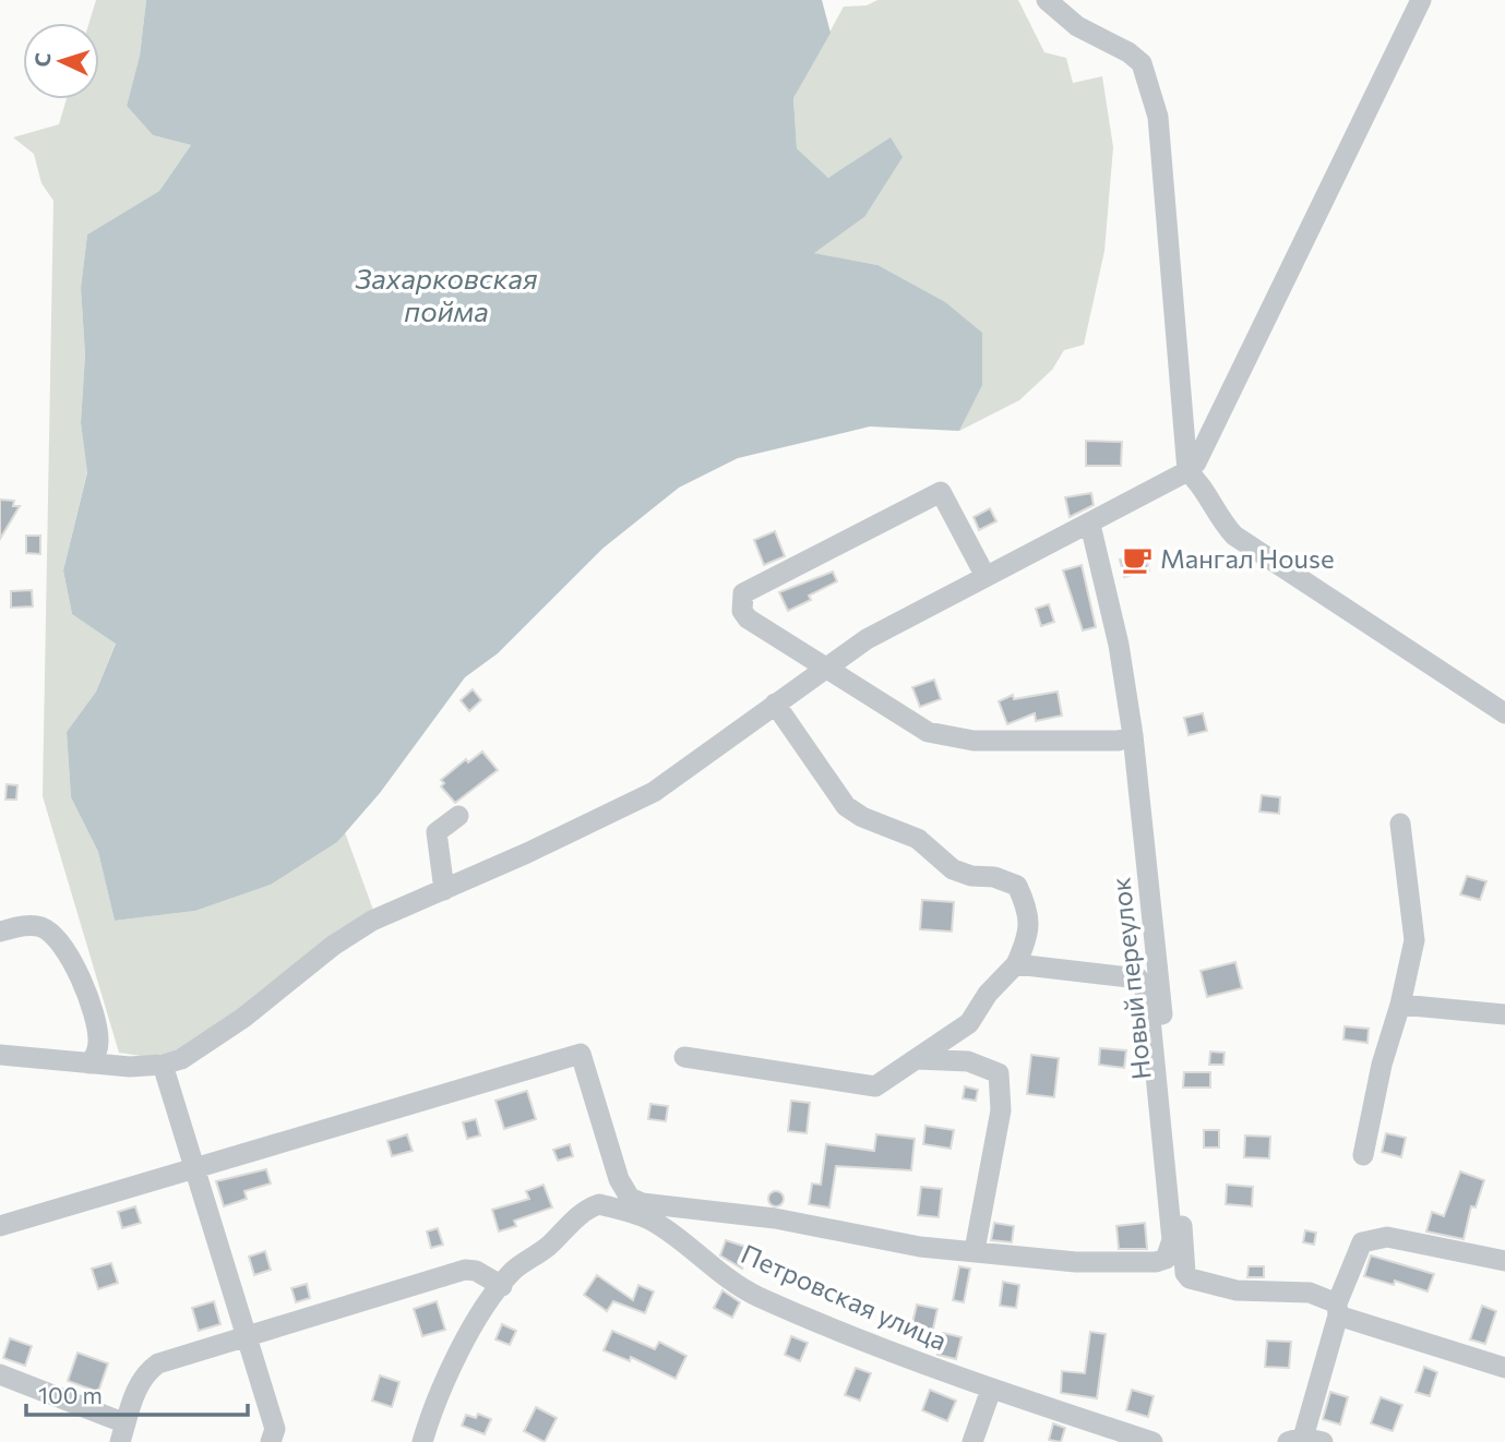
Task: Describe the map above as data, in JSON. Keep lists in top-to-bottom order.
{
  "streets": {
    "street": ["Новый переулок", "Петровская улица"]
  },
  "water": ["Захарковская пойма"],
  "places": {
    "cafe": ["Мангал House"]
  },
  "scale_bar": "100 m",
  "north": "left"
}
